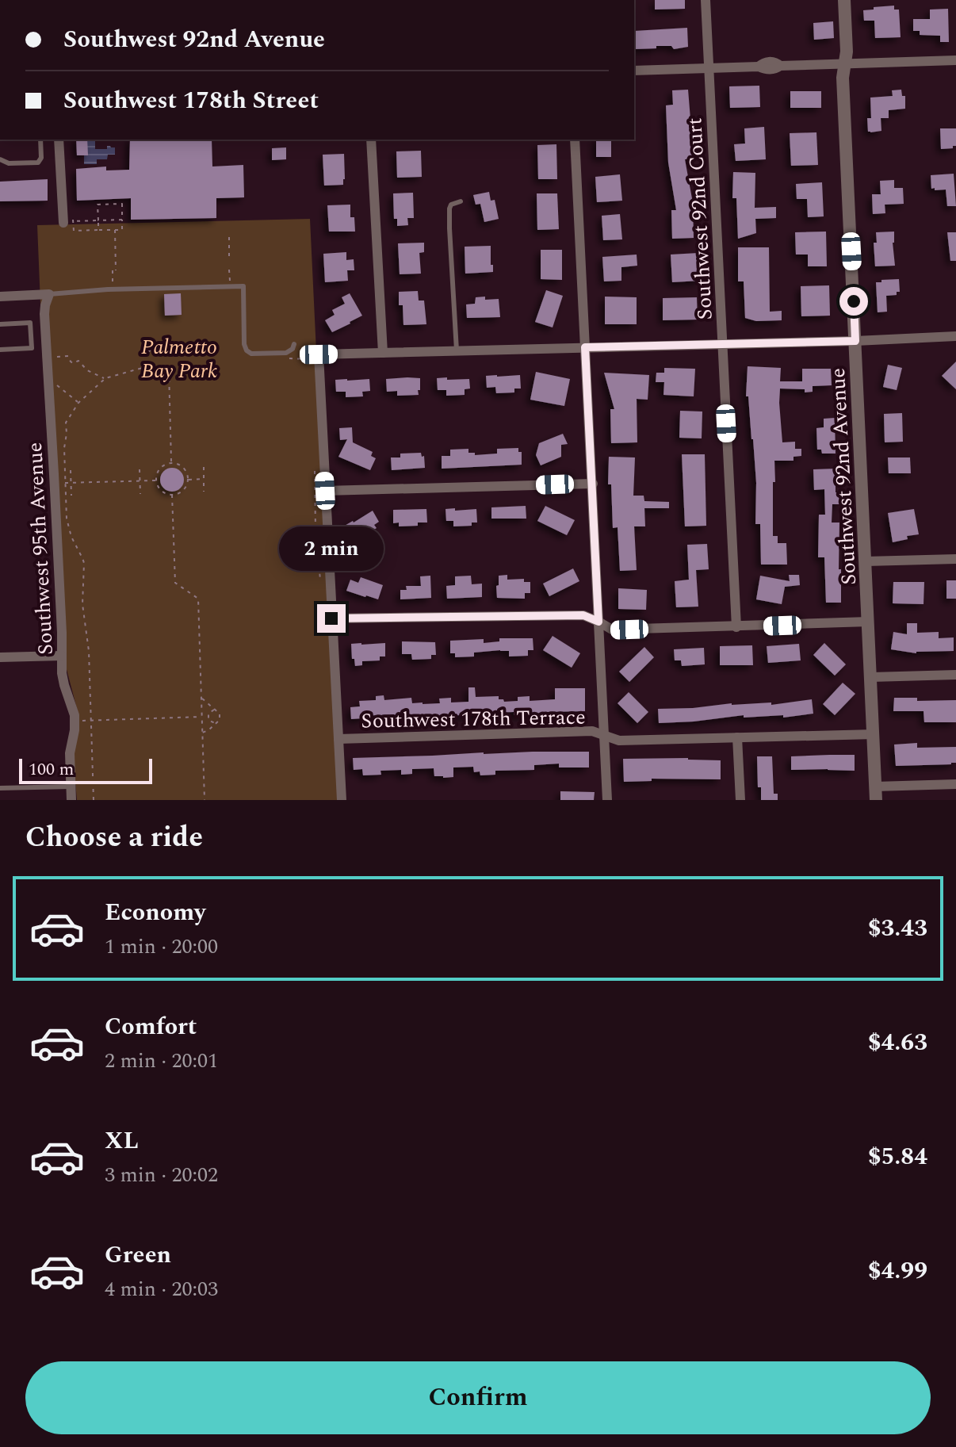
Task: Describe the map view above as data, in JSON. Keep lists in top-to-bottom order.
{
  "streets": {
    "street": [
      "Southwest 92nd Court",
      "Southwest 92nd Avenue",
      "Southwest 95th Avenue",
      "Southwest 178th Terrace"
    ]
  },
  "crossings": [
    ["Southwest 92nd Avenue", "Southwest 178th Terrace"]
  ],
  "parks": ["Palmetto Bay Park"],
  "scale_bar": "100 m",
  "page": {
    "banner": ["Southwest 92nd Avenue", "Southwest 178th Street"],
    "bubble": "2 min",
    "scale": "100 m",
    "heading": "Choose a ride",
    "list": [
      {
        "name": "Economy",
        "note": "1 min · 20:00",
        "value": "$3.43"
      },
      {
        "name": "Comfort",
        "note": "2 min · 20:01",
        "value": "$4.63"
      },
      {
        "name": "XL",
        "note": "3 min · 20:02",
        "value": "$5.84"
      },
      {
        "name": "Green",
        "note": "4 min · 20:03",
        "value": "$4.99"
      }
    ],
    "buttons": "Confirm"
  }
}
